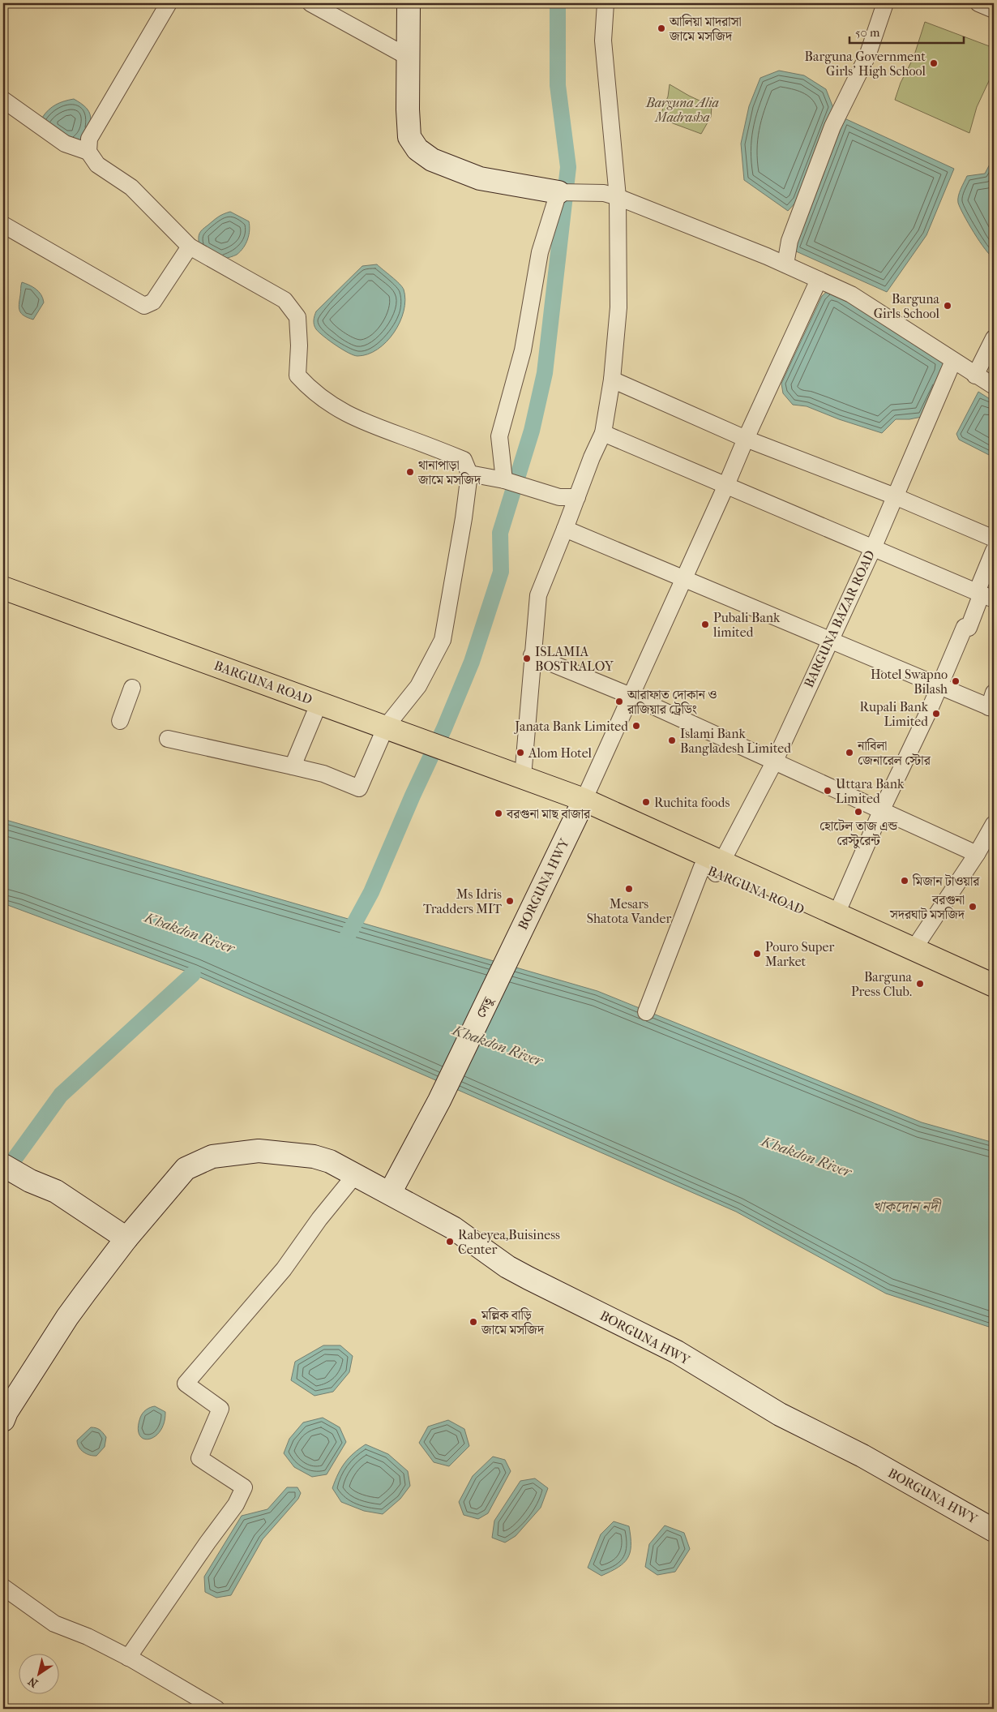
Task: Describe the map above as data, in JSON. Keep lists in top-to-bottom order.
{
  "streets": {
    "main road": ["BARGUNA ROAD"],
    "street": ["BARGUNA BAZAR ROAD", "BORGUNA HWY", "সেতু"]
  },
  "crossings": [
    ["BARGUNA BAZAR ROAD", "BARGUNA ROAD"],
    ["BARGUNA ROAD", "BORGUNA HWY"],
    ["BORGUNA HWY", "সেতু"]
  ],
  "water": ["Khakdon River", "খাকদোন নদী"],
  "parks": ["Barguna Alia Madrasha"],
  "places": [
    "আলিয়া মাদরাসা জামে মসজিদ",
    "Barguna Government Girls' High School",
    "Barguna Girls School",
    "থানাপাড়া জামে মসজিদ",
    "Pubali Bank limited",
    "ISLAMIA BOSTRALOY",
    "Hotel Swapno Bilash",
    "আরাফাত দোকান ও রাজিয়ার ট্রেডিং",
    "Rupali Bank Limited",
    "Janata Bank Limited",
    "Islami Bank Bangladesh Limited",
    "Alom Hotel",
    "নাবিলা জেনারেল স্টোর",
    "Uttara Bank Limited",
    "Ruchita foods",
    "হোটেল তাজ এন্ড রেস্টুরেন্ট",
    "বরগুনা মাছ বাজার",
    "মিজান টাওয়ার",
    "Mesars Shatota Vander",
    "Ms Idris Tradders MIT",
    "বরগুনা সদরঘাট মসজিদ",
    "Pouro Super Market",
    "Barguna Press Club.",
    "Rabeyea,Buisiness Center",
    "মল্লিক বাড়ি জামে মসজিদ"
  ],
  "scale_bar": "50 m",
  "north": "bottom left"
}
